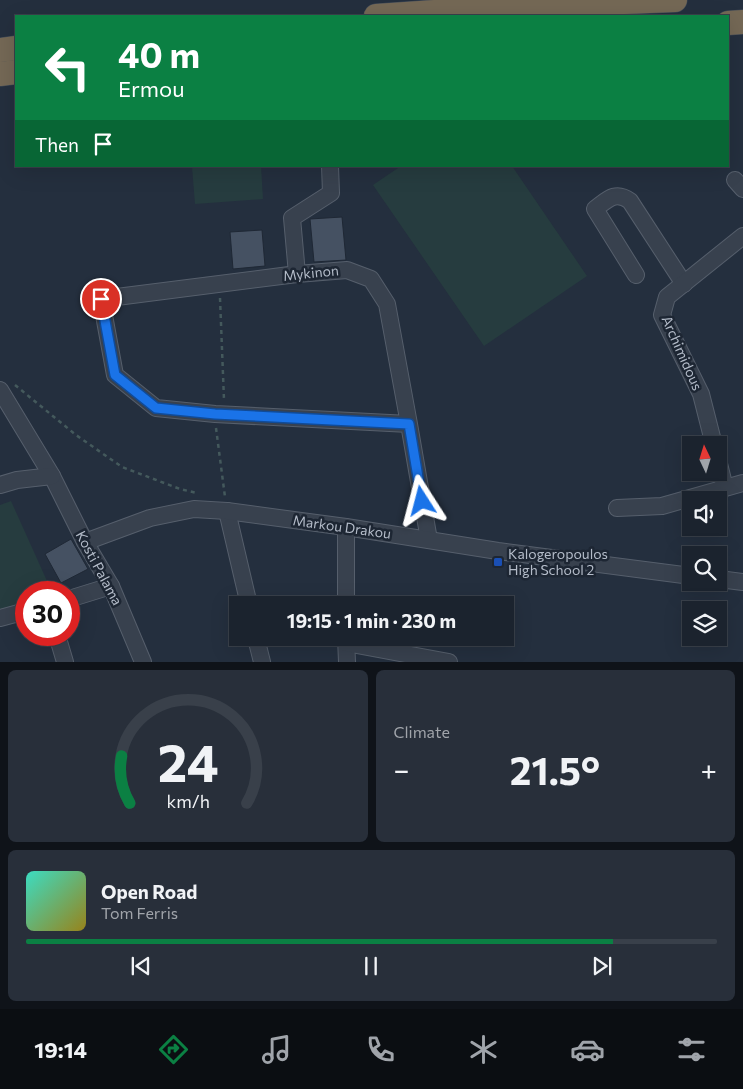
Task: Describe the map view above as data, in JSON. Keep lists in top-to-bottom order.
{
  "streets": {
    "street": [
      "Mykinon",
      "Archimidous",
      "Markou Drakou",
      "Kosti Palama"
    ]
  },
  "crossings": [
    ["Mykinon", "Markou Drakou"],
    ["Markou Drakou", "Kosti Palama"]
  ],
  "places": {
    "transit": ["Kalogeropoulos High School 2"]
  },
  "north": "top",
  "page": {
    "turn": ["40 m", "Ermou"],
    "then": "Then",
    "limit": "30",
    "trip": "19:15 · 1 min · 230 m",
    "tile": "Climate",
    "heat": ["−", "21.5°", "+"],
    "song": ["Open Road", "Tom Ferris"],
    "tabs": "19:14",
    "gauge": ["24", "km/h"]
  }
}
